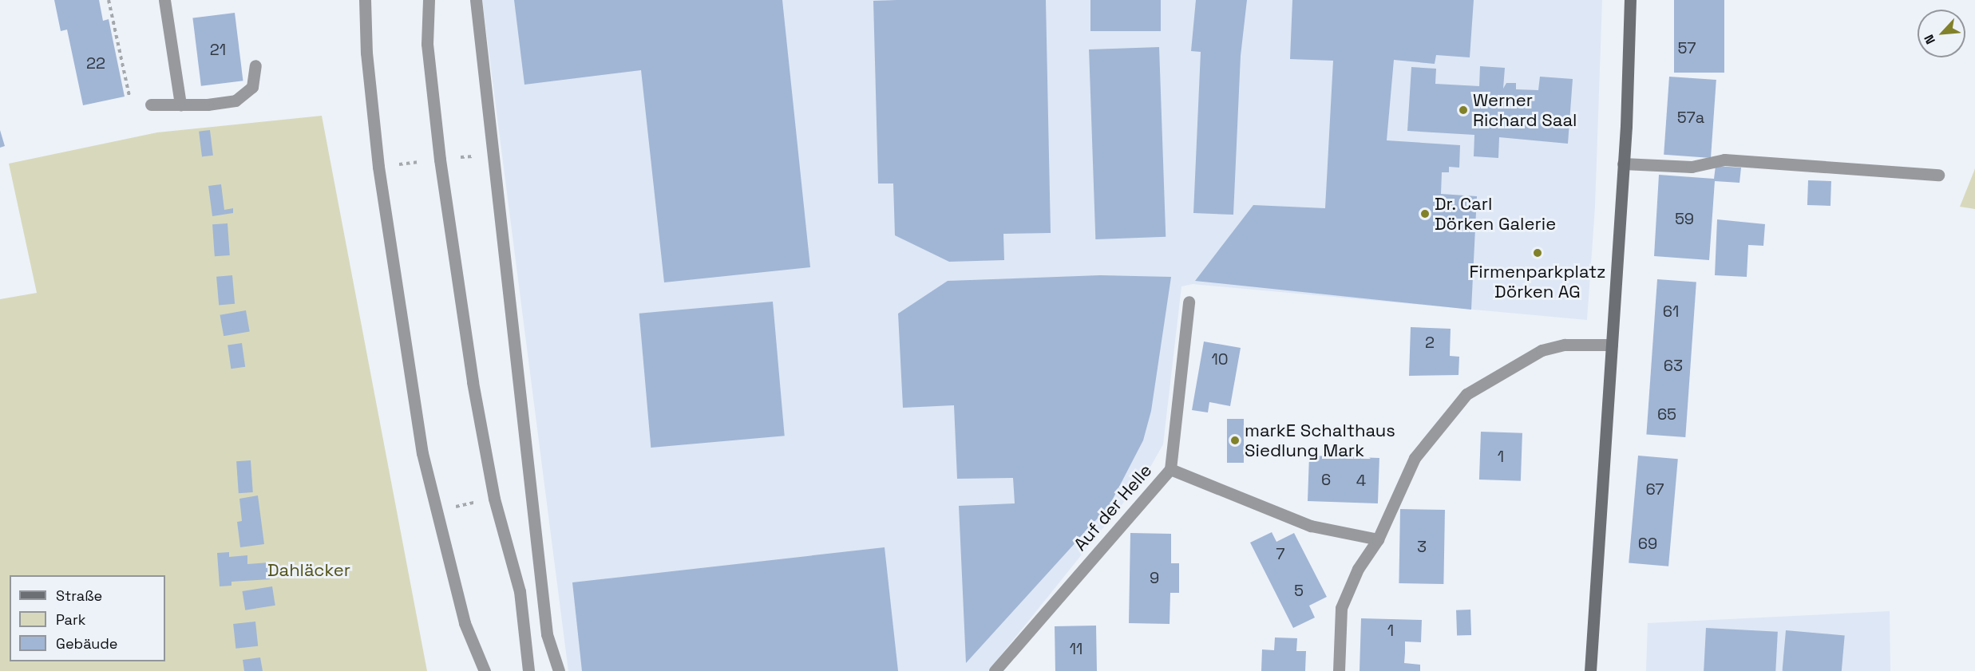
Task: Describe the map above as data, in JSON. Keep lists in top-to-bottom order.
{
  "streets": {
    "street": ["Auf der Helle"]
  },
  "parks": ["Dahläcker"],
  "places": [
    "Werner Richard Saal",
    "Dr. Carl Dörken Galerie",
    "Firmenparkplatz Dörken AG",
    "markE Schalthaus Siedlung Mark"
  ],
  "house_numbers": [
    "57",
    "21",
    "22",
    "57a",
    "59",
    "61",
    "2",
    "10",
    "63",
    "65",
    "1",
    "6",
    "4",
    "67",
    "69",
    "3",
    "7",
    "9",
    "5",
    "1",
    "11"
  ],
  "legend": ["Straße", "Park", "Gebäude"],
  "north": "bottom left"
}
